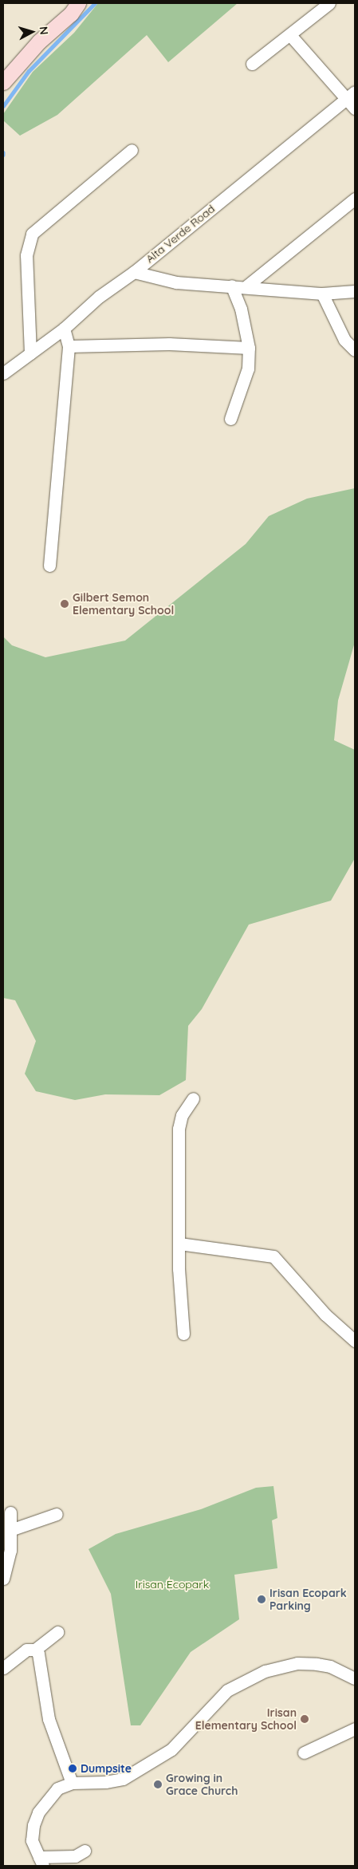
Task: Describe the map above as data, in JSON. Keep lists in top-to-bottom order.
{
  "streets": {
    "street": ["Alta Verde Road"]
  },
  "parks": ["Irisan Ecopark"],
  "places": [
    "Gilbert Semon Elementary School",
    "Irisan Ecopark Parking",
    "Irisan Elementary School",
    "Dumpsite",
    "Growing in Grace Church"
  ],
  "north": "right"
}
